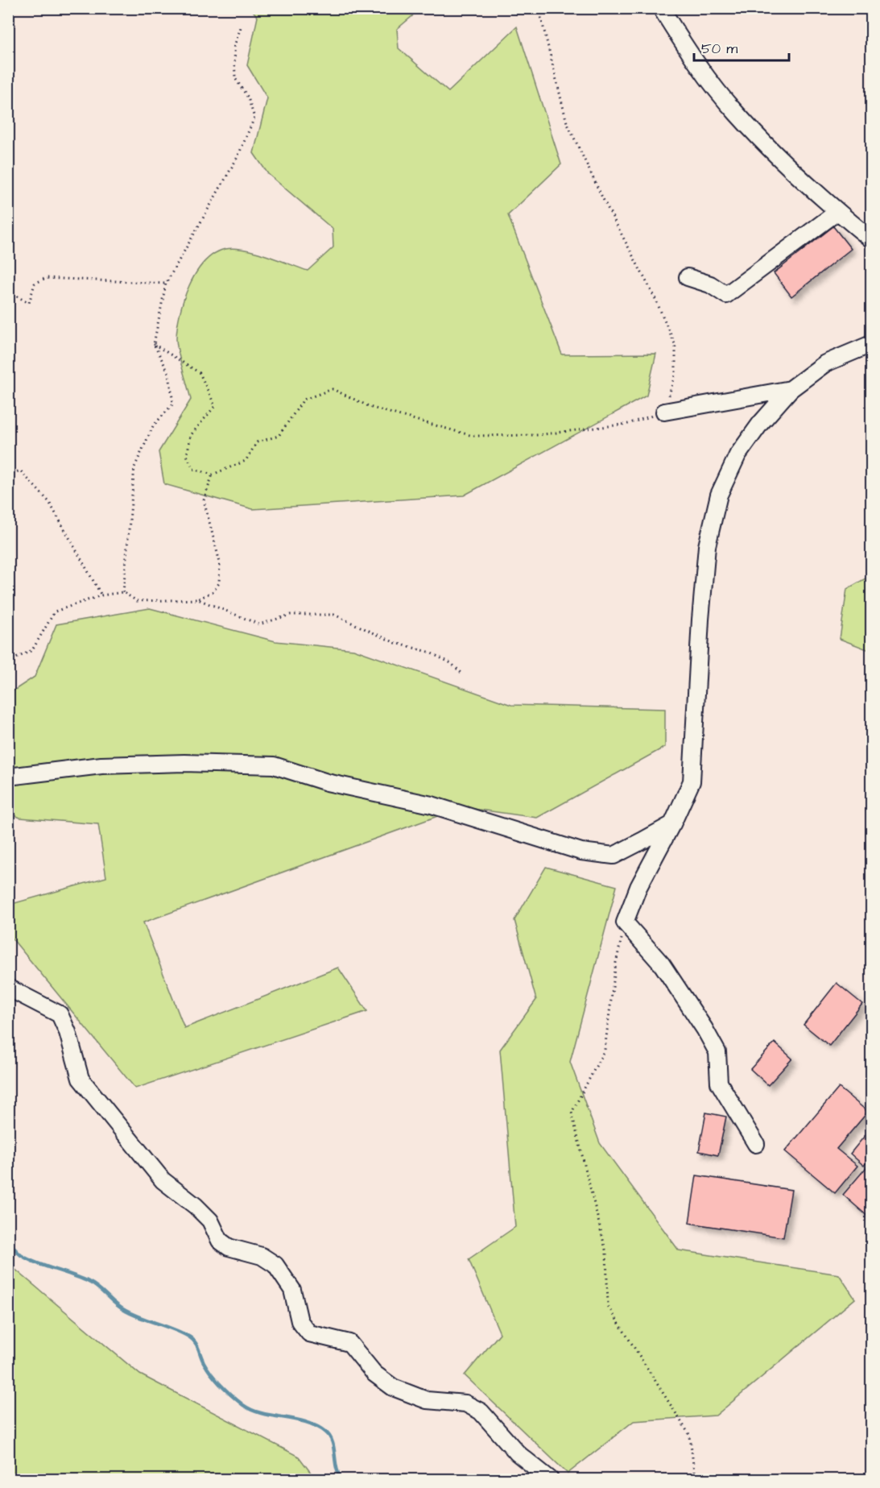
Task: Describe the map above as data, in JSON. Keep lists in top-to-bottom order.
{
  "scale_bar": "50 m"
}
